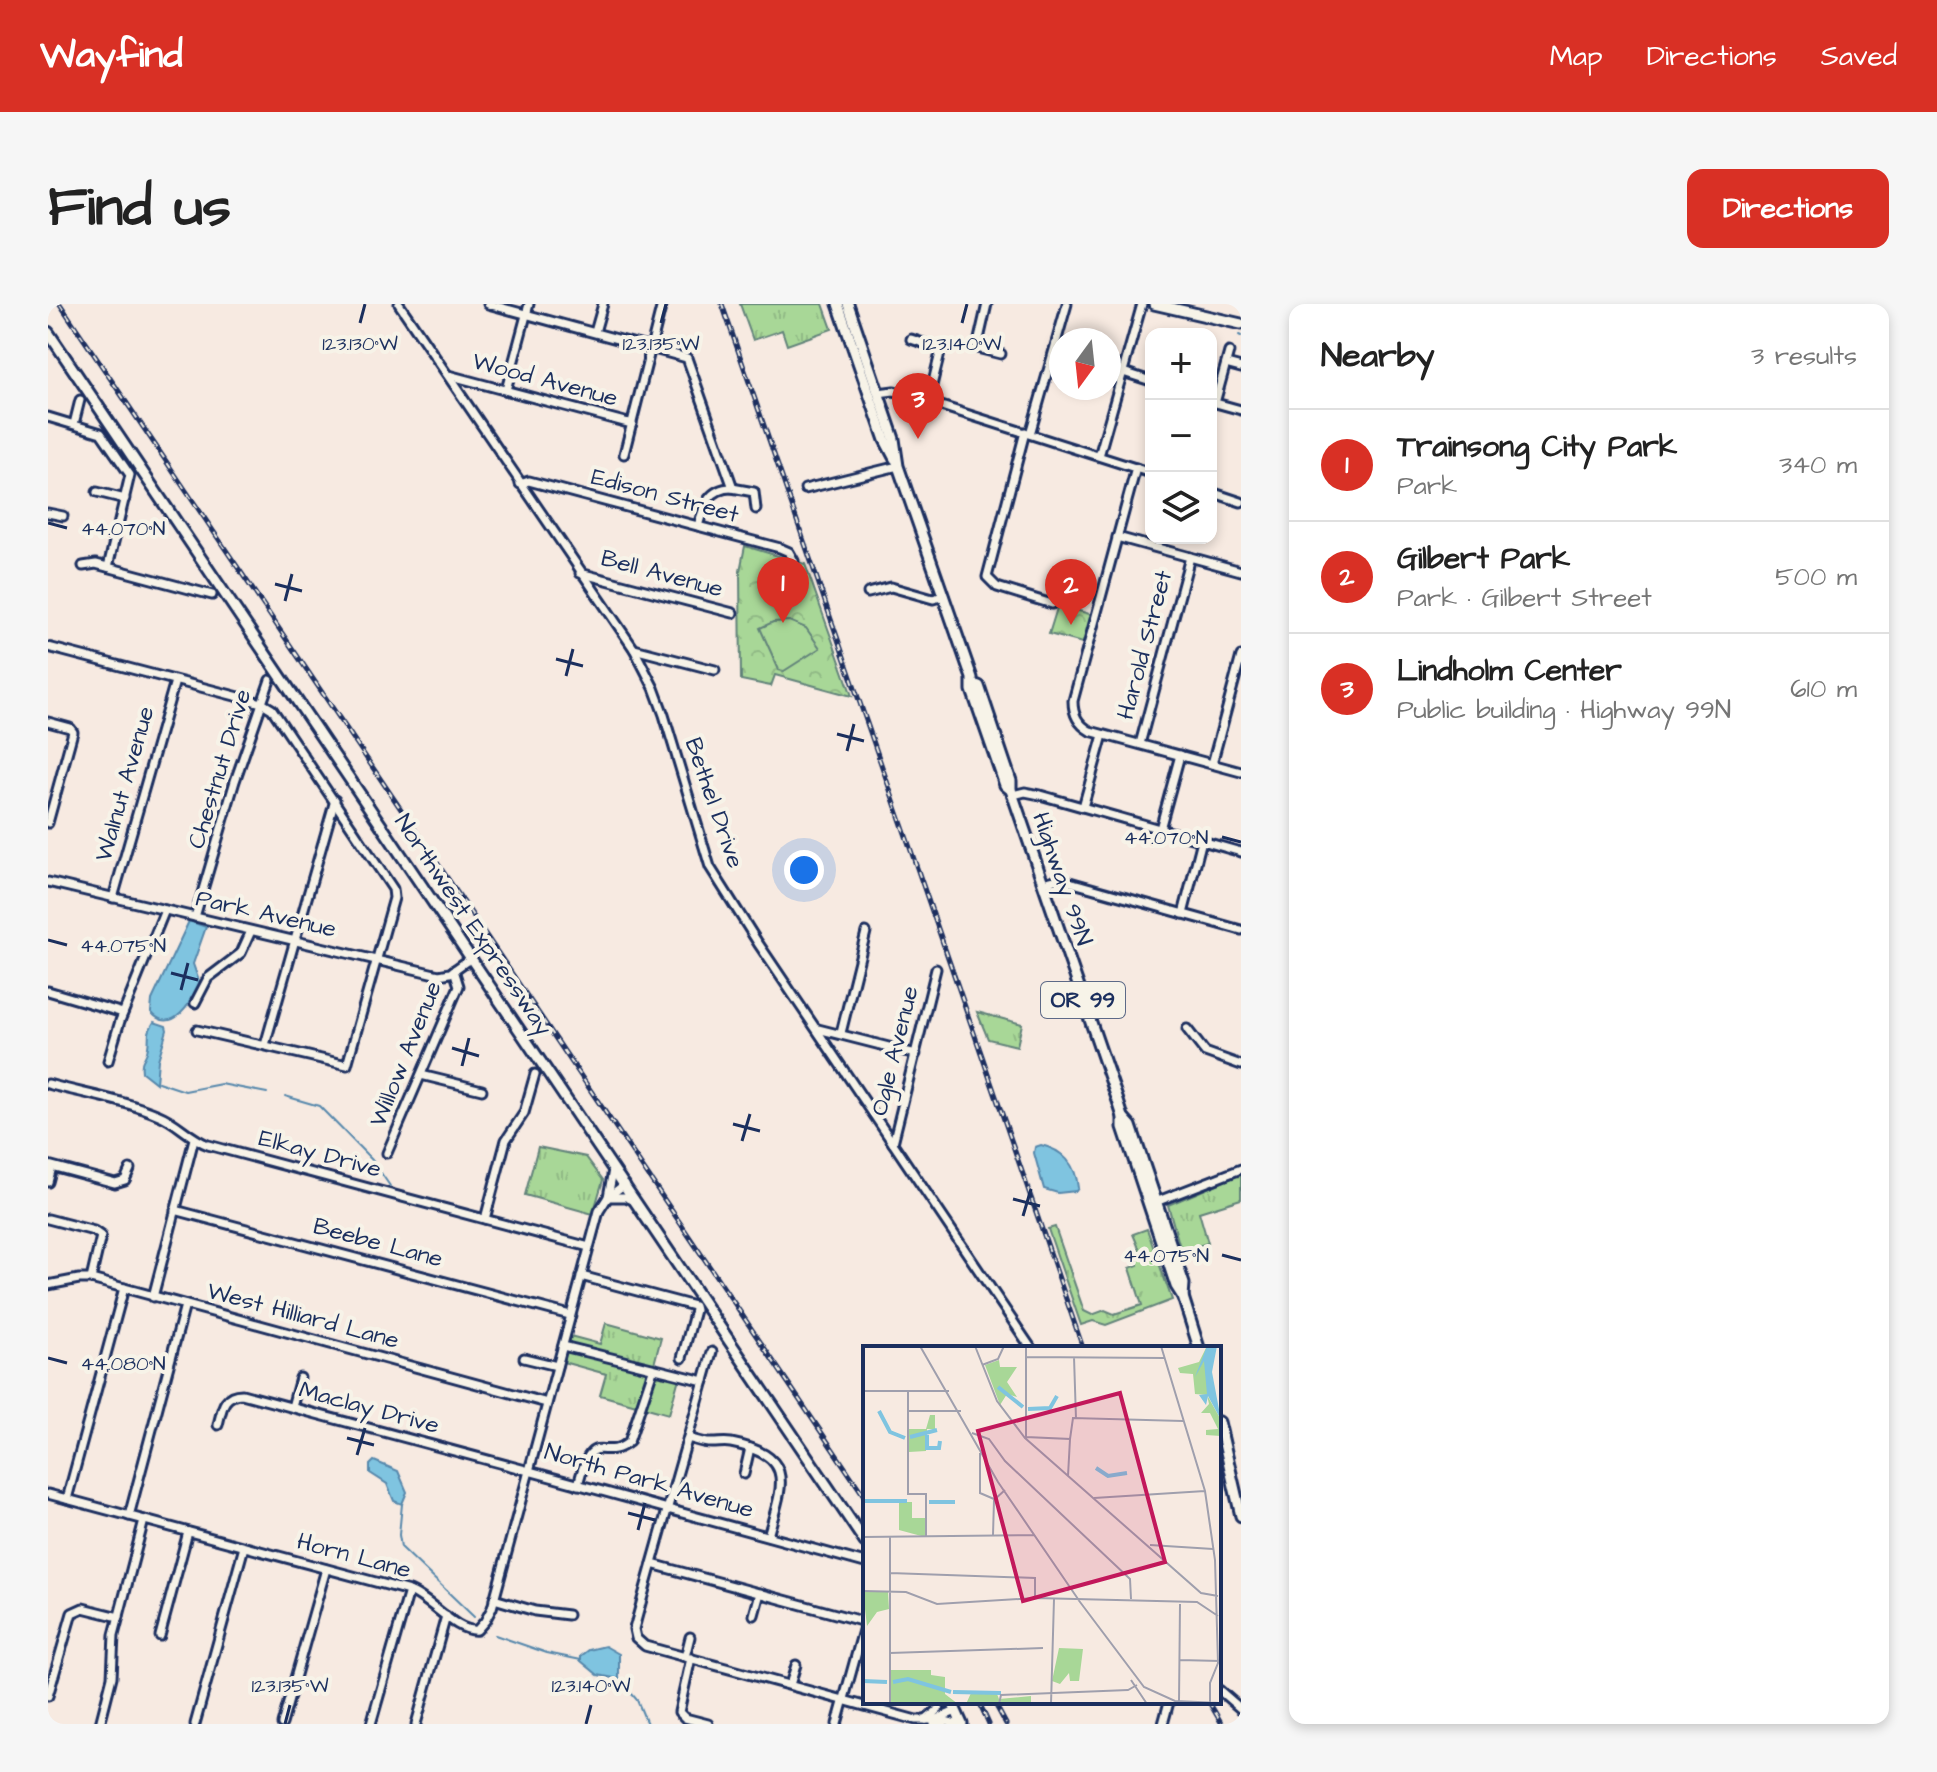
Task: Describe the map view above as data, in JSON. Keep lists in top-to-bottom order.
{
  "streets": {
    "main road": ["Highway 99N", "Northwest Expressway", "OR 99"],
    "street": [
      "Wood Avenue",
      "Edison Street",
      "Bell Avenue",
      "Harold Street",
      "Chestnut Drive",
      "Walnut Avenue",
      "Bethel Drive",
      "Park Avenue",
      "Ogle Avenue",
      "Willow Avenue",
      "Elkay Drive",
      "Beebe Lane",
      "West Hilliard Lane",
      "Maclay Drive",
      "North Park Avenue",
      "Horn Lane"
    ]
  },
  "crossings": [
    ["Wood Avenue", "Bethel Drive"],
    ["Edison Street", "Bethel Drive"],
    ["Bell Avenue", "Bethel Drive"],
    ["Chestnut Drive", "Park Avenue"],
    ["Walnut Avenue", "Park Avenue"],
    ["Bethel Drive", "Ogle Avenue"],
    ["Park Avenue", "Willow Avenue"],
    ["Northwest Expressway", "North Park Avenue"],
    ["Elkay Drive", "North Park Avenue"],
    ["Beebe Lane", "North Park Avenue"],
    ["West Hilliard Lane", "North Park Avenue"],
    ["Maclay Drive", "North Park Avenue"],
    ["Maclay Drive", "Horn Lane"],
    ["North Park Avenue", "Horn Lane"]
  ],
  "north": "bottom",
  "page": {
    "header": "Wayfind",
    "nav": ["Map", "Directions", "Saved"],
    "title": "Find us",
    "buttons": "Directions",
    "heading": ["Nearby", "3 results"],
    "map_buttons": ["+", "−"],
    "pins": ["3", "1", "2"],
    "list": [
      {
        "mark": "1",
        "name": "Trainsong City Park",
        "note": "Park",
        "value": "340 m"
      },
      {
        "mark": "2",
        "name": "Gilbert Park",
        "note": "Park · Gilbert Street",
        "value": "500 m"
      },
      {
        "mark": "3",
        "name": "Lindholm Center",
        "note": "Public building · Highway 99N",
        "value": "610 m"
      }
    ]
  },
  "coordinates": [
    "123.135°W",
    "123.140°W",
    "123.130°W",
    "44.070°N",
    "44.075°N",
    "44.080°N"
  ]
}
